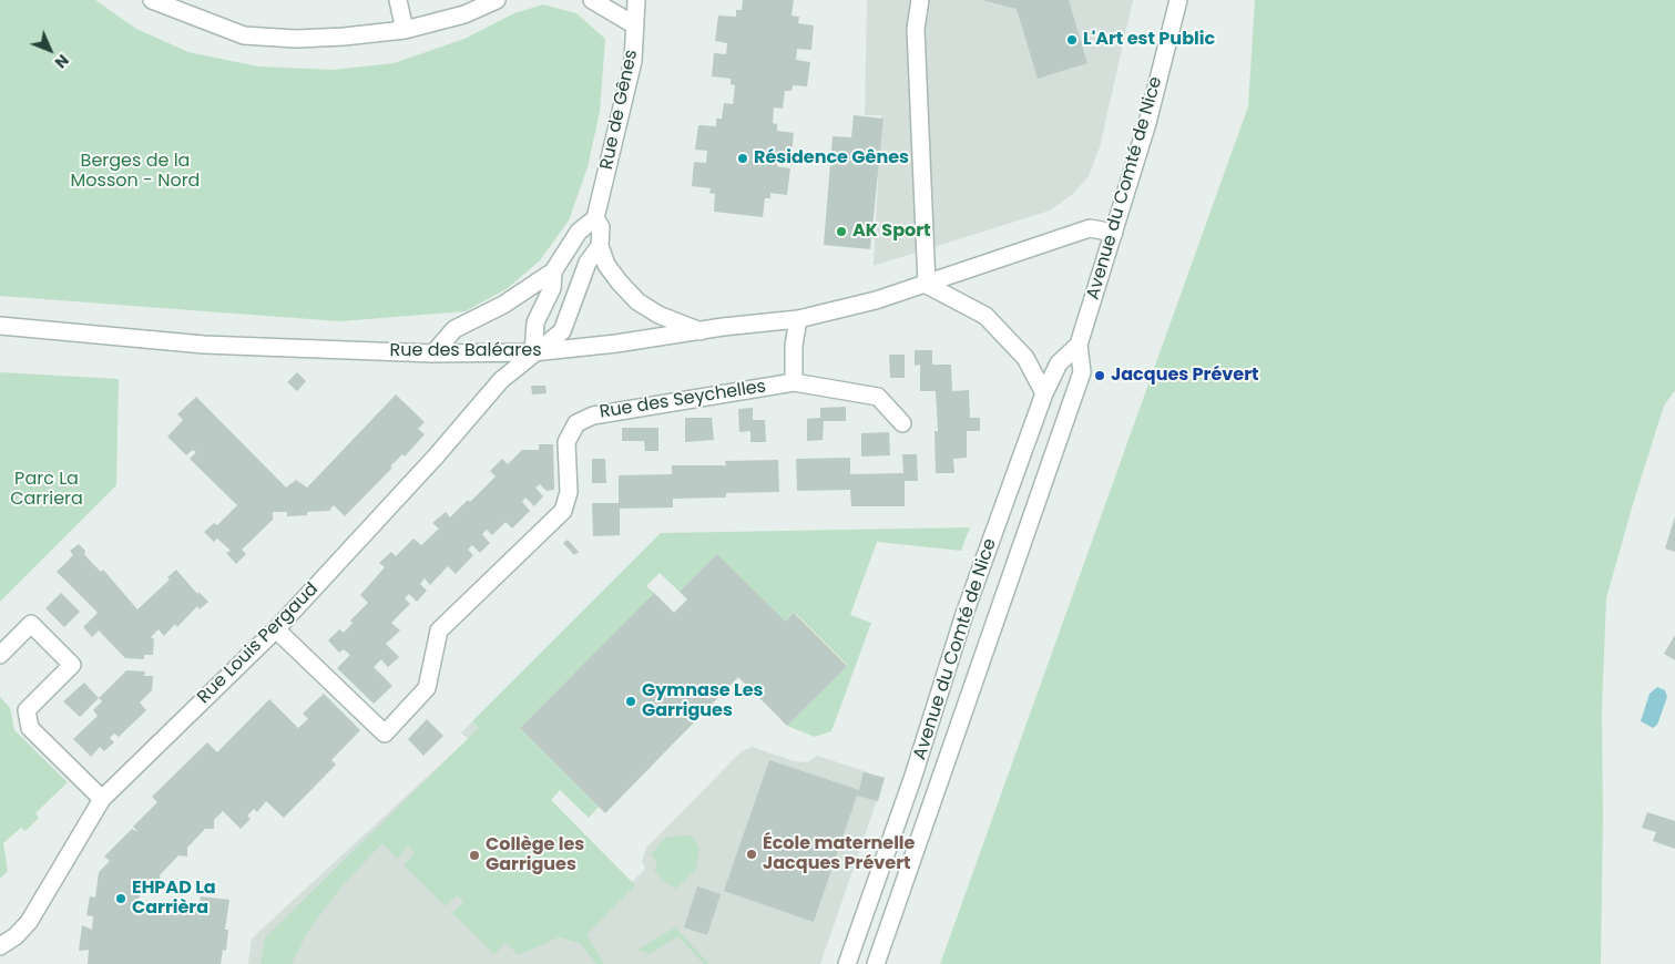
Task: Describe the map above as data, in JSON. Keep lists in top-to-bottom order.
{
  "streets": {
    "street": [
      "Rue de Gênes",
      "Avenue du Comté de Nice",
      "Rue des Baléares",
      "Rue des Seychelles",
      "Rue Louis Pergaud"
    ]
  },
  "crossings": [
    ["Rue de Gênes", "Rue des Baléares"],
    ["Avenue du Comté de Nice", "Rue des Baléares"],
    ["Rue des Baléares", "Rue Louis Pergaud"],
    ["Rue des Seychelles", "Rue Louis Pergaud"]
  ],
  "parks": ["Berges de la Mosson - Nord", "Parc La Carriera"],
  "places": [
    "L'Art est Public",
    "Résidence Gênes",
    "AK Sport",
    "Jacques Prévert",
    "Gymnase Les Garrigues",
    "École maternelle Jacques Prévert",
    "Collège les Garrigues",
    "EHPAD La Carrièra"
  ],
  "north": "bottom right"
}
